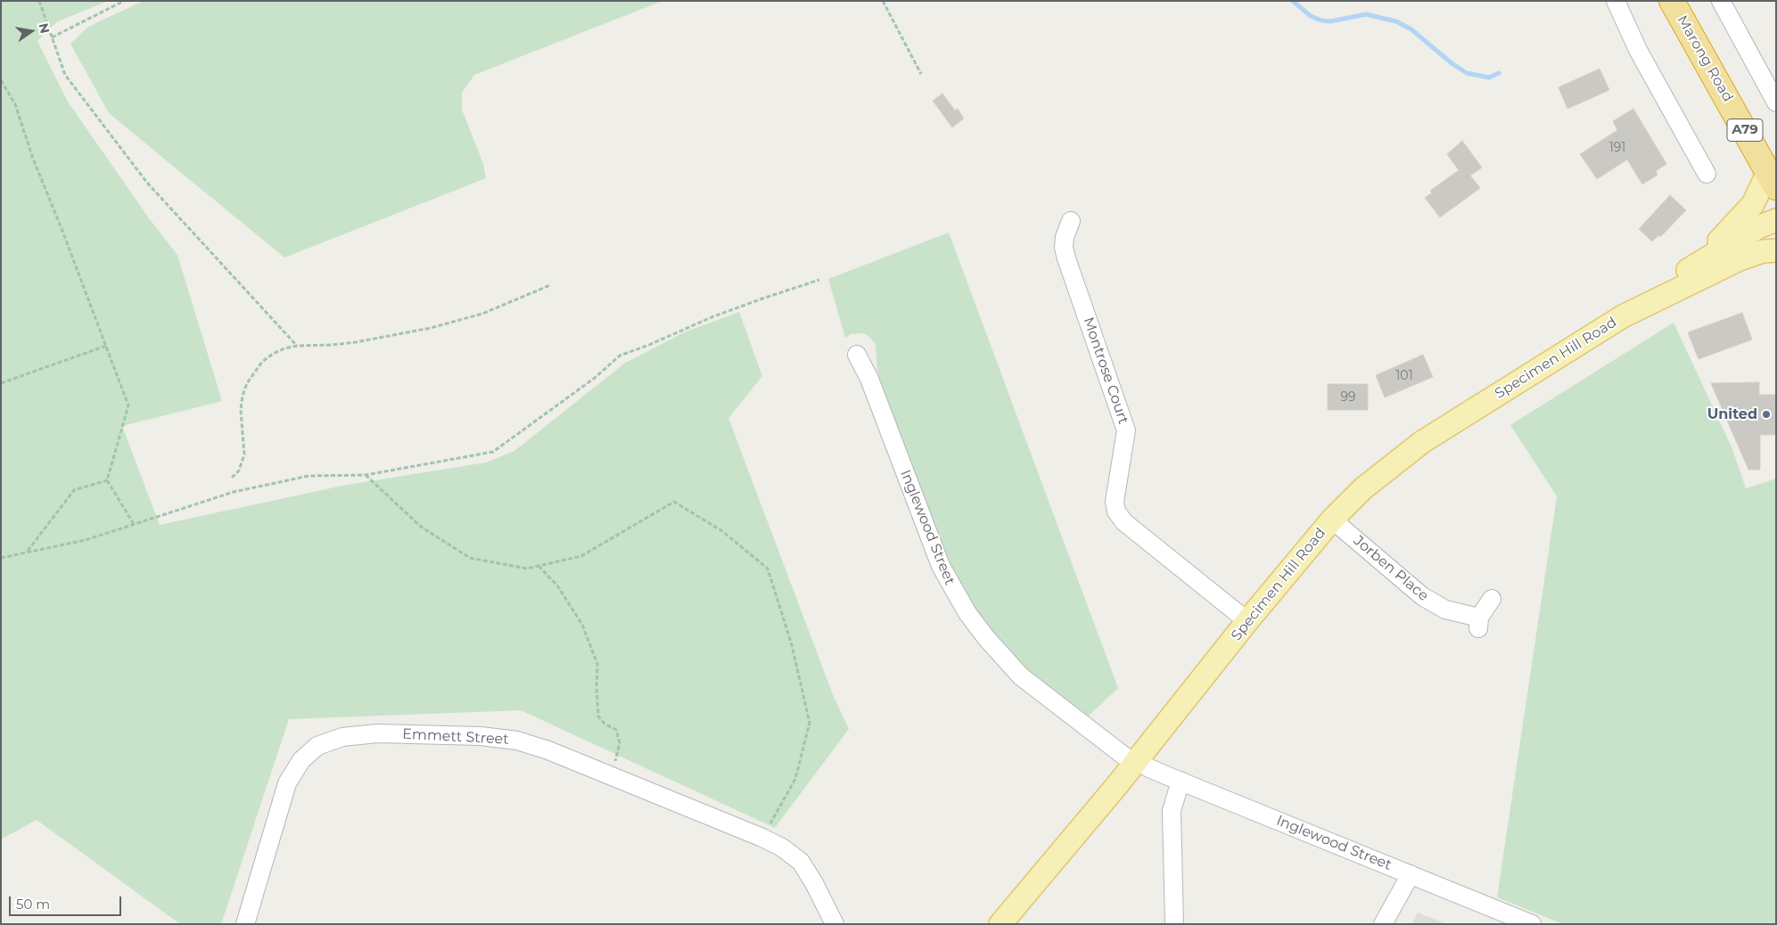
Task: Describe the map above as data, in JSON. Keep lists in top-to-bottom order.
{
  "streets": {
    "highway": ["Marong Road", "A79"],
    "main road": ["Specimen Hill Road"],
    "street": [
      "Montrose Court",
      "Inglewood Street",
      "Jorben Place",
      "Emmett Street"
    ]
  },
  "crossings": [
    ["Specimen Hill Road", "Montrose Court"],
    ["Specimen Hill Road", "Inglewood Street"],
    ["Specimen Hill Road", "Jorben Place"]
  ],
  "places": ["United"],
  "house_numbers": ["191", "101", "99"],
  "scale_bar": "50 m",
  "north": "right"
}
